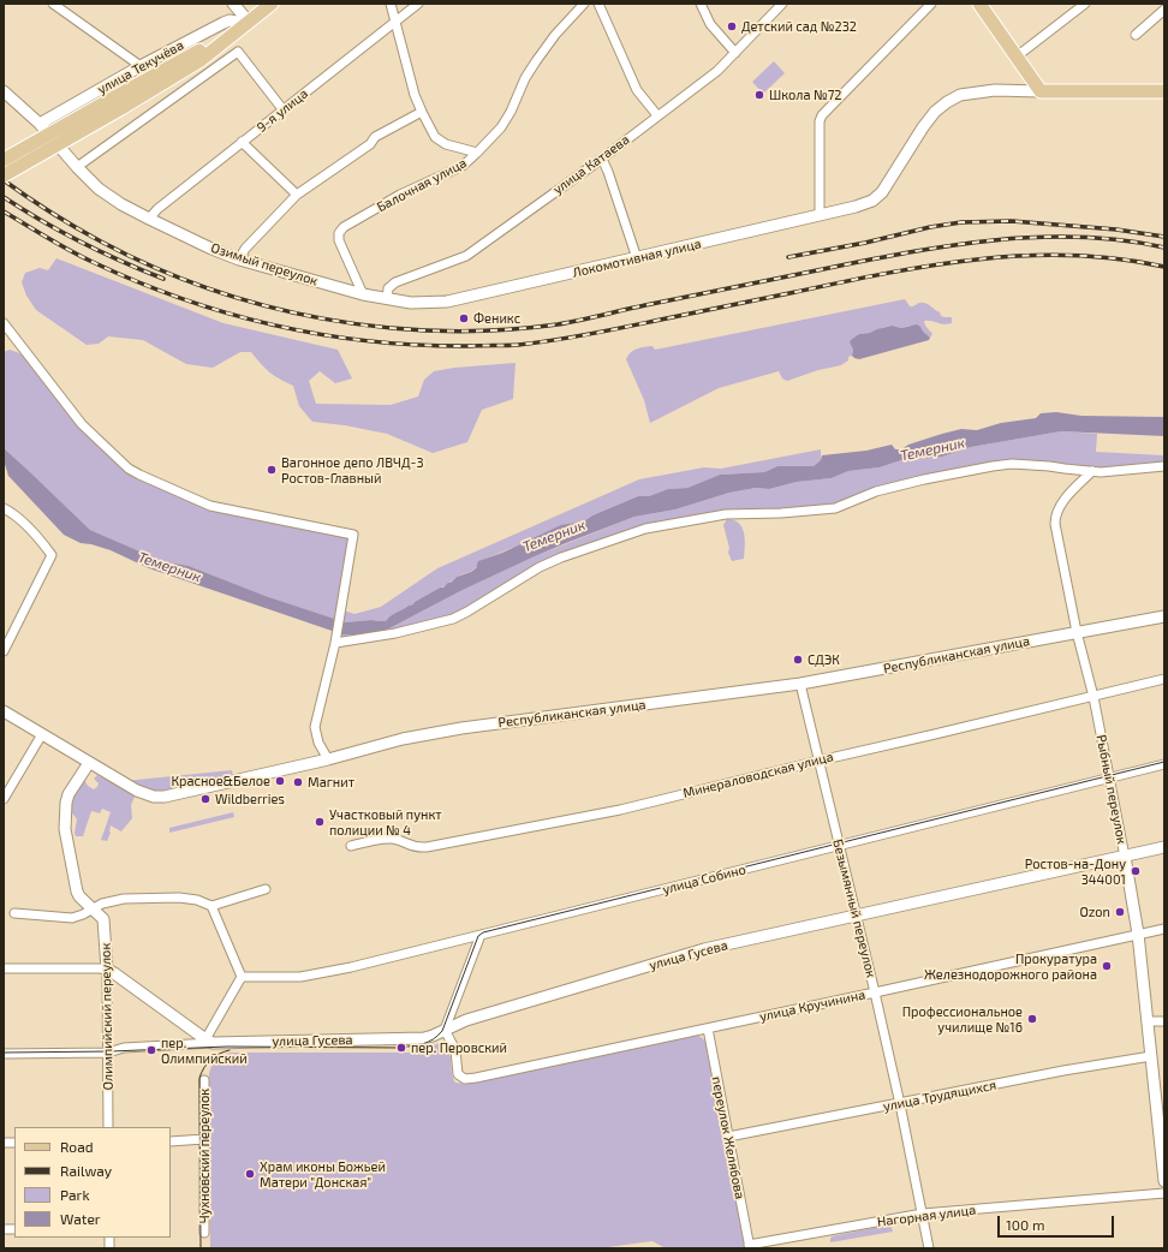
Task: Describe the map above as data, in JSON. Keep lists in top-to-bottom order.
{
  "streets": {
    "main road": ["улица Текучёва"],
    "street": [
      "9-я улица",
      "улица Катаева",
      "Балочная улица",
      "Локомотивная улица",
      "Озимый переулок",
      "Республиканская улица",
      "Минераловодская улица",
      "Рыбный переулок",
      "улица Собино",
      "Безымянный переулок",
      "улица Гусева",
      "улица Кручинина",
      "Олимпийский переулок",
      "улица Трудящихся",
      "переулок Желябова",
      "Чухновский переулок",
      "Нагорная улица"
    ]
  },
  "crossings": [
    ["улица Текучёва", "Озимый переулок"],
    ["9-я улица", "Озимый переулок"],
    ["улица Катаева", "Локомотивная улица"],
    ["улица Катаева", "Озимый переулок"],
    ["Балочная улица", "Озимый переулок"],
    ["Локомотивная улица", "Озимый переулок"],
    ["Республиканская улица", "Рыбный переулок"],
    ["Республиканская улица", "Безымянный переулок"],
    ["Республиканская улица", "Олимпийский переулок"],
    ["Минераловодская улица", "Рыбный переулок"],
    ["Минераловодская улица", "Безымянный переулок"],
    ["Рыбный переулок", "улица Собино"],
    ["Рыбный переулок", "улица Гусева"],
    ["Рыбный переулок", "улица Кручинина"],
    ["Рыбный переулок", "улица Трудящихся"],
    ["улица Собино", "Безымянный переулок"],
    ["Безымянный переулок", "улица Гусева"],
    ["Безымянный переулок", "улица Кручинина"],
    ["Безымянный переулок", "улица Трудящихся"],
    ["Безымянный переулок", "Нагорная улица"],
    ["улица Гусева", "улица Кручинина"],
    ["улица Гусева", "Олимпийский переулок"],
    ["улица Кручинина", "переулок Желябова"],
    ["улица Трудящихся", "переулок Желябова"],
    ["переулок Желябова", "Нагорная улица"]
  ],
  "water": ["Темерник"],
  "places": [
    "Детский сад №232",
    "Школа №72",
    "Феникс",
    "Вагонное депо ЛВЧД-3 Ростов-Главный",
    "СДЭК",
    "Красное&Белое",
    "Магнит",
    "Wildberries",
    "Участковый пункт полиции № 4",
    "Ростов-на-Дону 344001",
    "Ozon",
    "Прокуратура Железнодорожного района",
    "Профессиональное училище №16",
    "пер. Перовский",
    "пер. Олимпийский",
    "Храм иконы Божьей Матери \"Донская\""
  ],
  "legend": [
    "Road",
    "Railway",
    "Park",
    "Water"
  ],
  "scale_bar": "100 m"
}
